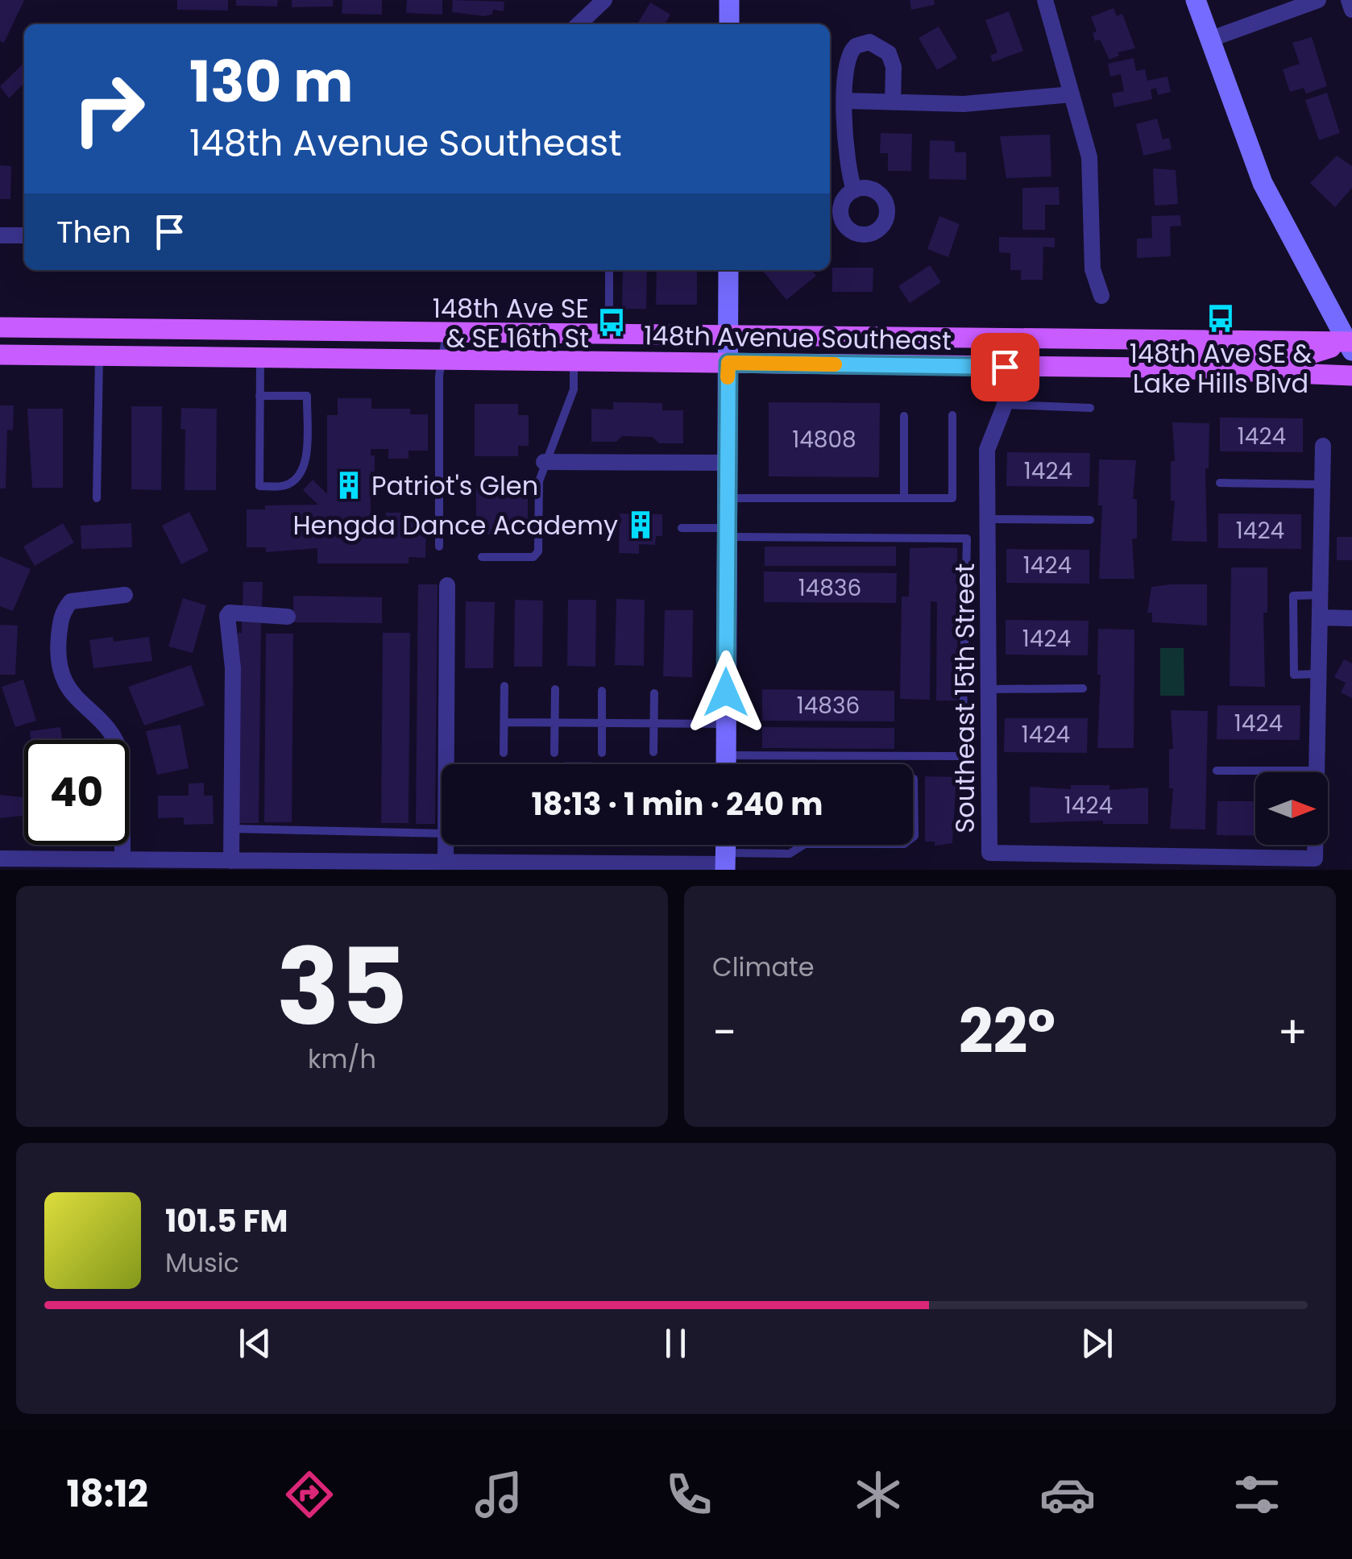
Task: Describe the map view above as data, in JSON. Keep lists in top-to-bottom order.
{
  "streets": {
    "main road": ["148th Avenue Southeast"],
    "street": ["Southeast 15th Street"]
  },
  "crossings": [
    ["148th Avenue Southeast", "Southeast 15th Street"]
  ],
  "places": {
    "bus stop": ["148th Ave SE & Lake Hills Blvd", "148th Ave SE & SE 16th St"],
    "building": ["Patriot's Glen", "Hengda Dance Academy"]
  },
  "house_numbers": [
    "1424",
    "14808",
    "1424",
    "1424",
    "1424",
    "14836",
    "1424",
    "14836",
    "1424",
    "1424",
    "1424"
  ],
  "north": "right",
  "page": {
    "turn": ["130 m", "148th Avenue Southeast"],
    "then": "Then",
    "limit": "40",
    "trip": "18:13 · 1 min · 240 m",
    "tile": [
      ["35", "km/h"],
      "Climate"
    ],
    "heat": ["−", "22°", "+"],
    "song": ["101.5 FM", "Music"],
    "tabs": "18:12"
  }
}
